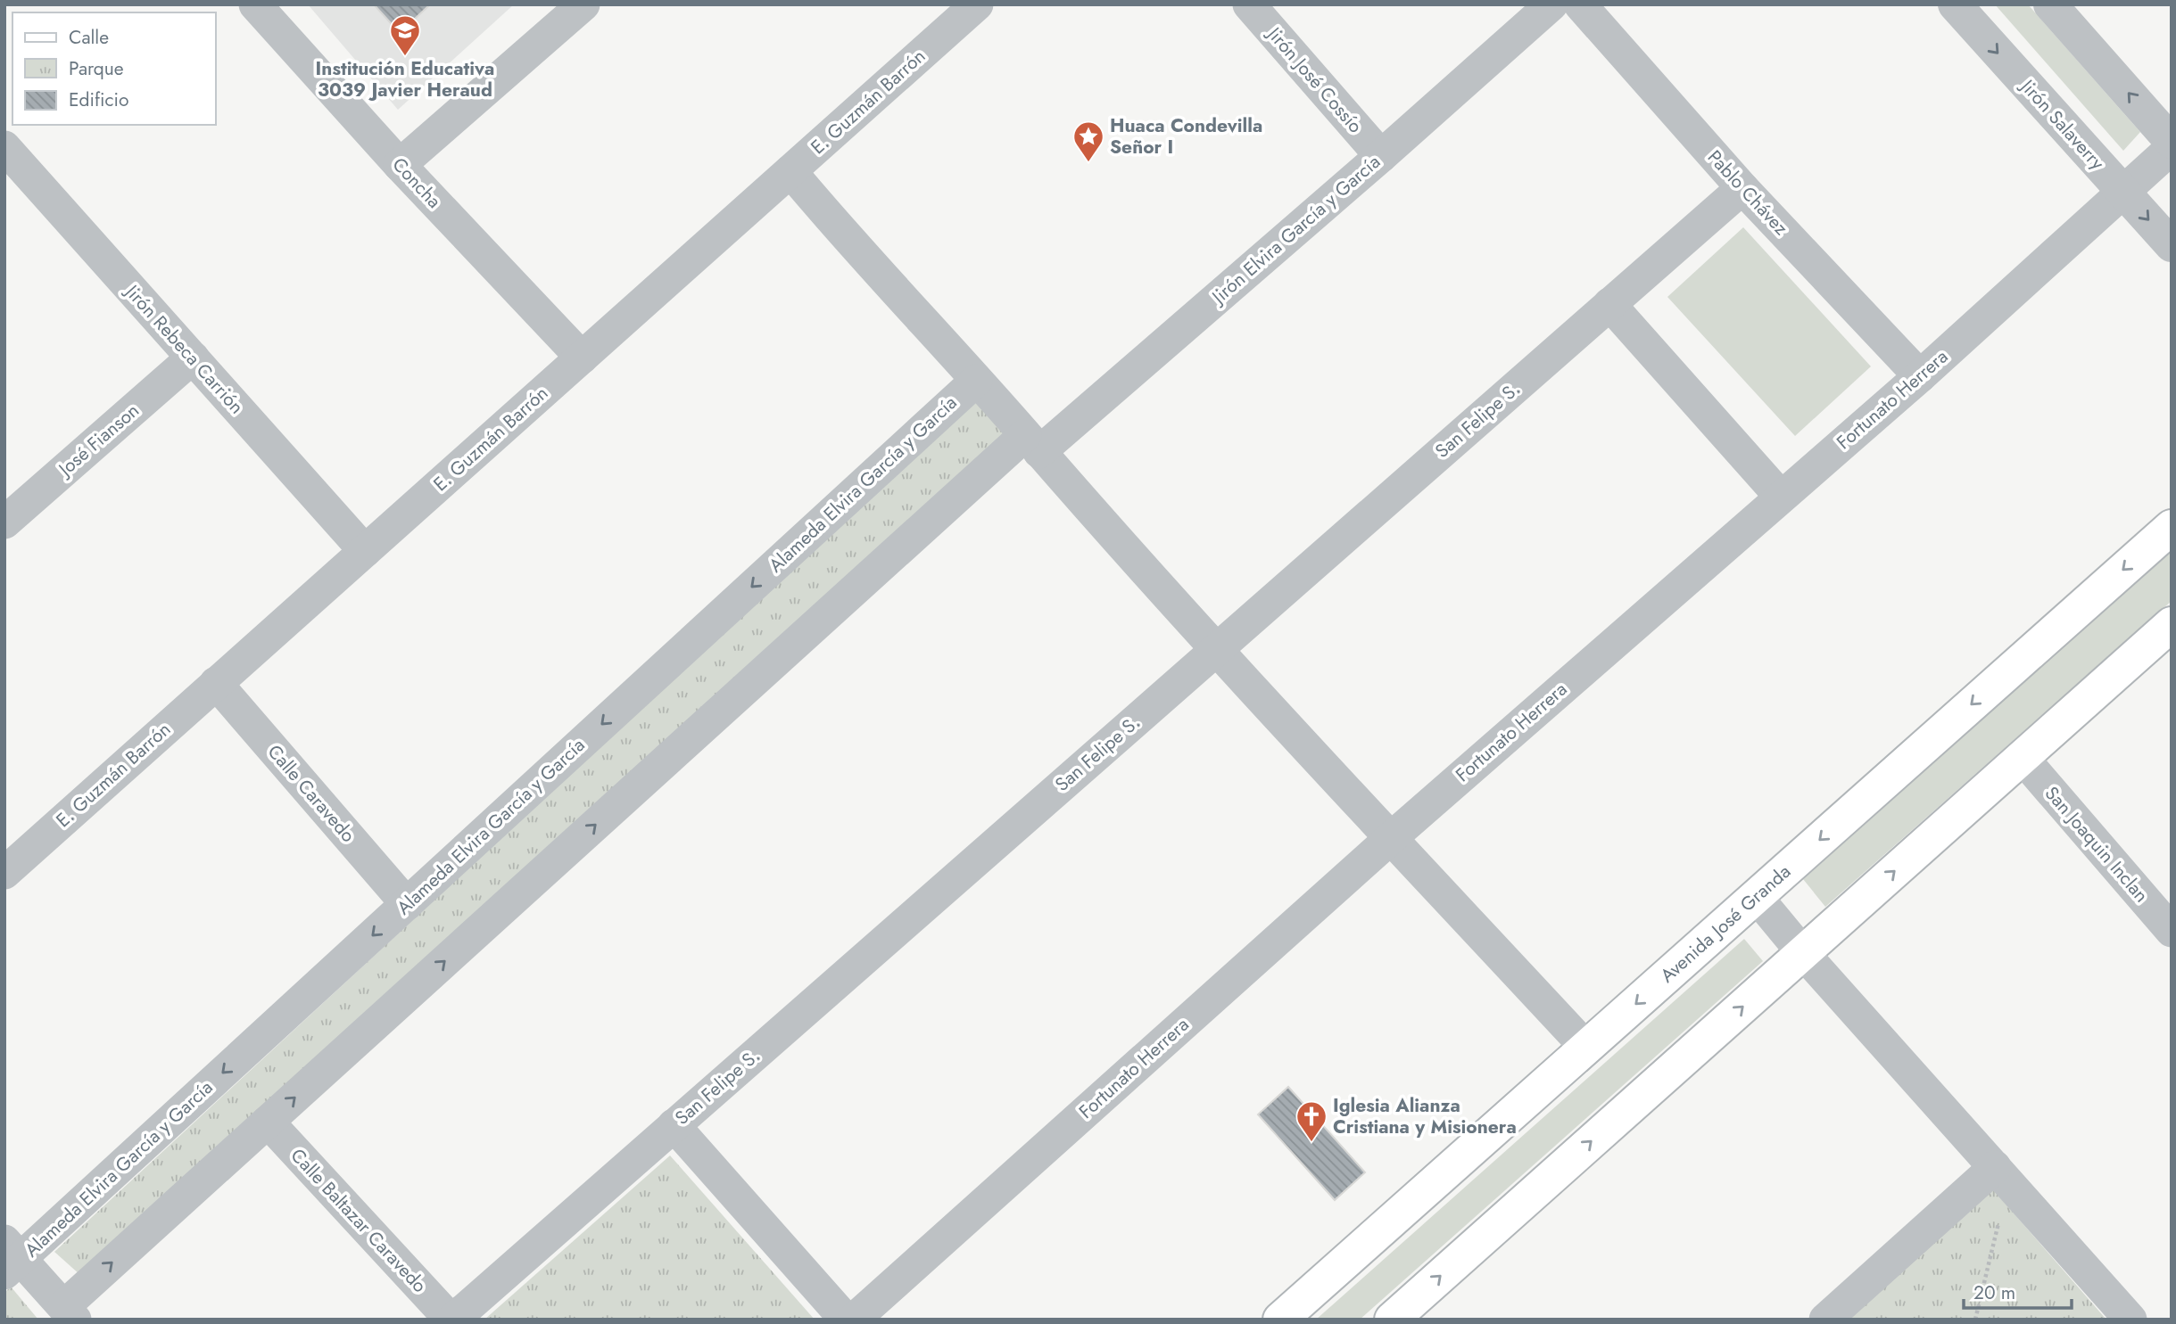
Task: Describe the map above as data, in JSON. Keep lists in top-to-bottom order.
{
  "streets": {
    "main road": ["Avenida José Granda"],
    "street": [
      "Jirón José Cossío",
      "E. Guzmán Barrón",
      "Jirón Salaverry",
      "Concha",
      "Pablo Chávez",
      "Jirón Elvira García y García",
      "Jirón Rebeca Carrión",
      "Fortunato Herrera",
      "San Felipe S.",
      "José Fianson",
      "Alameda Elvira García y García",
      "Calle Caravedo",
      "San Joaquin Inclan",
      "Calle Baltazar Caravedo"
    ]
  },
  "crossings": [
    ["Jirón José Cossío", "Jirón Elvira García y García"],
    ["E. Guzmán Barrón", "Concha"],
    ["E. Guzmán Barrón", "Jirón Rebeca Carrión"],
    ["E. Guzmán Barrón", "Calle Caravedo"],
    ["Jirón Salaverry", "Fortunato Herrera"],
    ["Pablo Chávez", "Fortunato Herrera"],
    ["Pablo Chávez", "San Felipe S."],
    ["Jirón Rebeca Carrión", "José Fianson"],
    ["San Felipe S.", "Calle Baltazar Caravedo"],
    ["Alameda Elvira García y García", "Calle Caravedo"]
  ],
  "places": {
    "school or university": ["Institución Educativa 3039 Javier Heraud"],
    "place": ["Huaca Condevilla Señor I"],
    "church": ["Iglesia Alianza Cristiana y Misionera"]
  },
  "legend": ["Calle", "Parque", "Edificio"],
  "scale_bar": "20 m"
}
